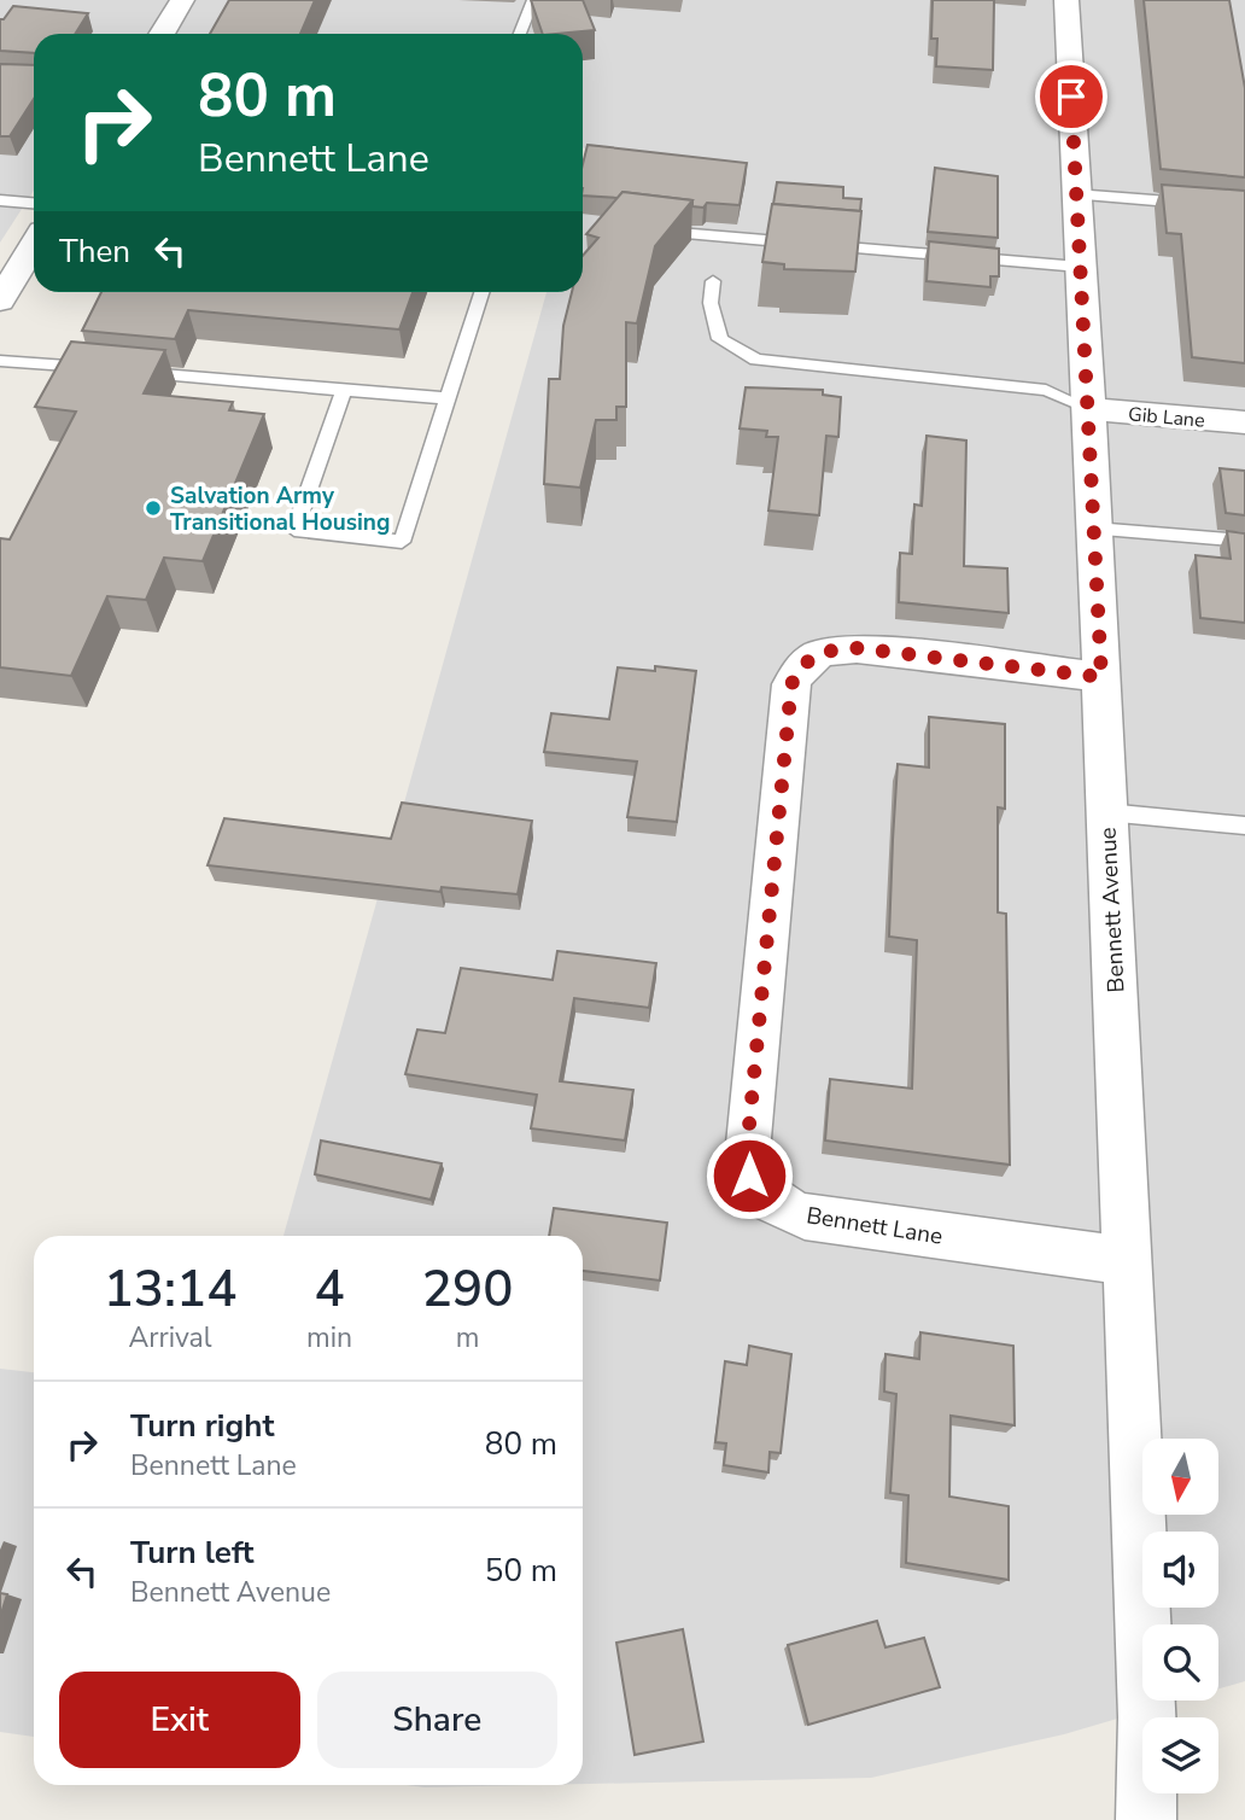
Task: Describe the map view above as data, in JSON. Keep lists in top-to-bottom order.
{
  "streets": {
    "street": ["Gib Lane", "Bennett Avenue", "Bennett Lane"]
  },
  "crossings": [
    ["Gib Lane", "Bennett Avenue"],
    ["Bennett Avenue", "Bennett Lane"]
  ],
  "places": ["Salvation Army Transitional Housing"],
  "north": "bottom",
  "page": {
    "turn": ["80 m", "Bennett Lane"],
    "then": "Then",
    "eta": [
      "13:14",
      "Arrival",
      "4",
      "min",
      "290",
      "m"
    ],
    "list": [
      {
        "name": "Turn right",
        "note": "Bennett Lane",
        "value": "80 m"
      },
      {
        "name": "Turn left",
        "note": "Bennett Avenue",
        "value": "50 m"
      }
    ],
    "buttons": ["Exit", "Share"]
  }
}
